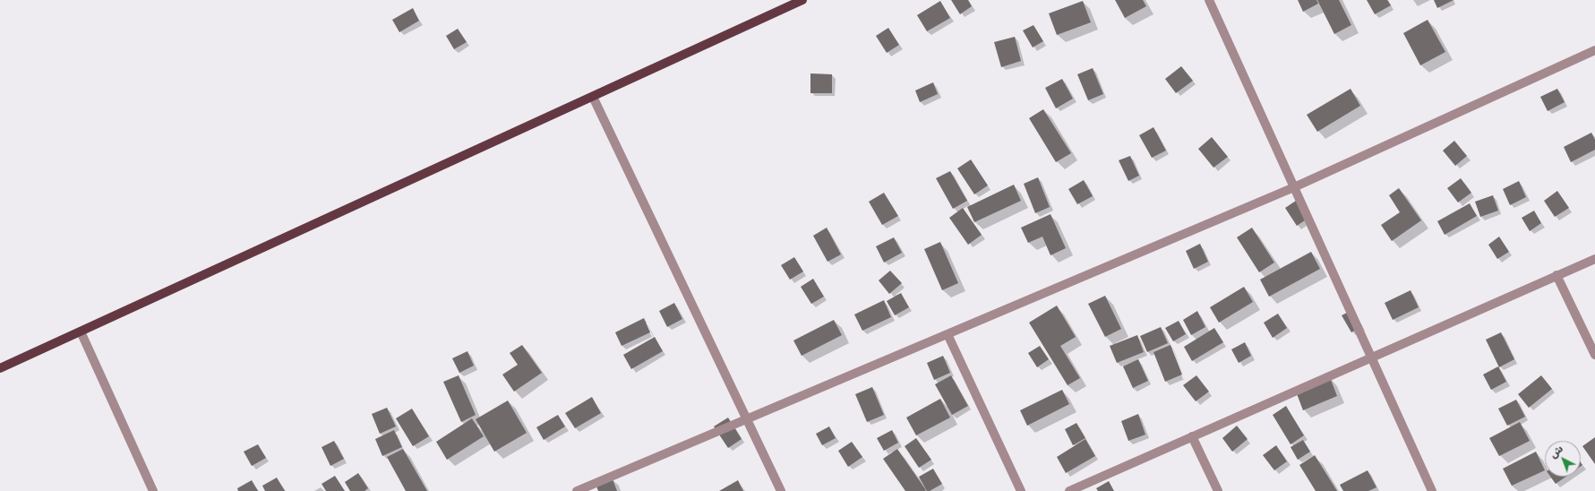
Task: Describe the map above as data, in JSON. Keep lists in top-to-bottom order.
{
  "north": "top left"
}
